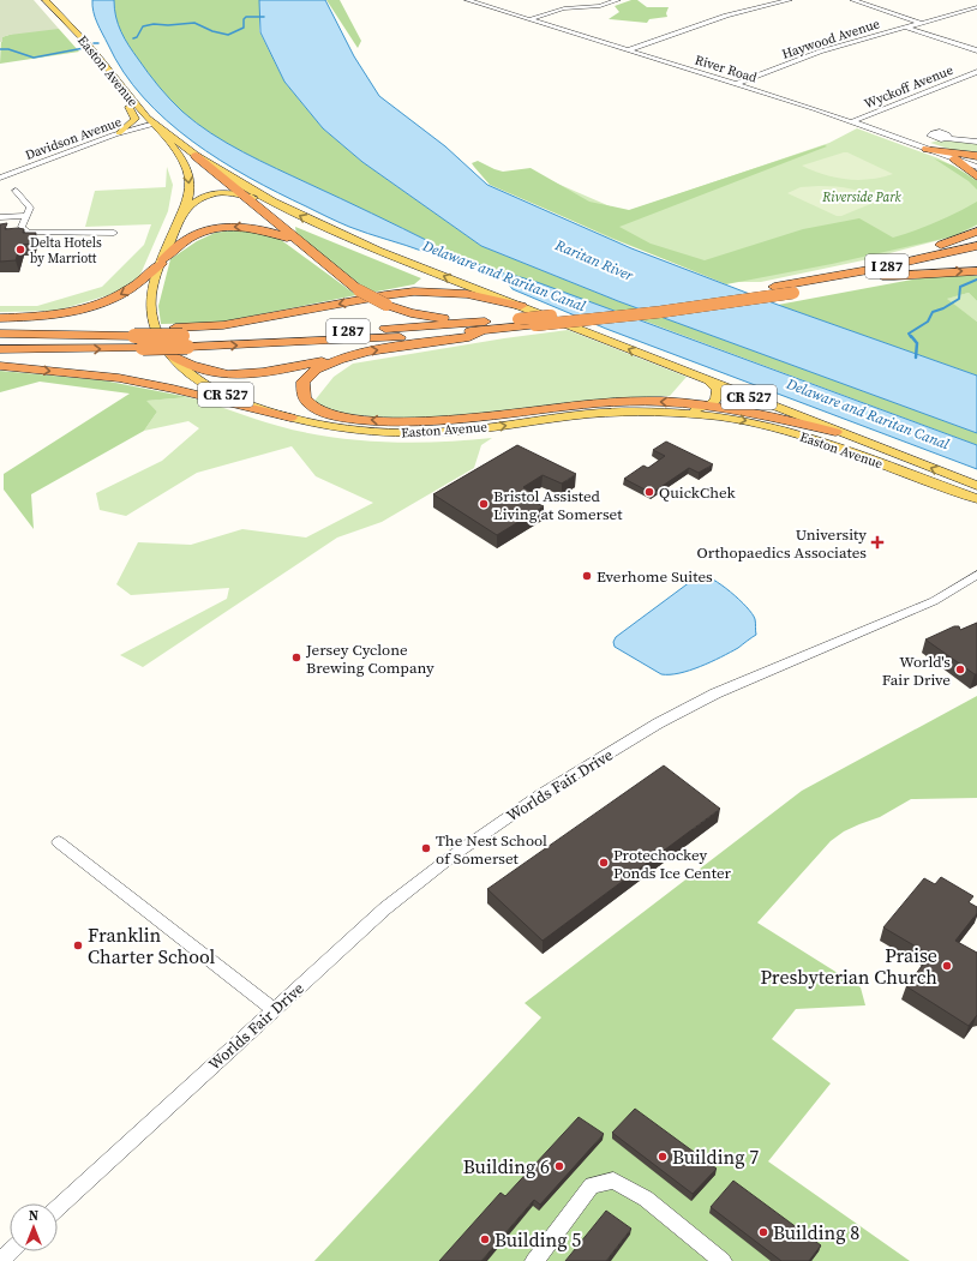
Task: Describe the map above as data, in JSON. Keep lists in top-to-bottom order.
{
  "streets": {
    "highway": ["I 287"],
    "main road": ["Easton Avenue", "CR 527"],
    "street": [
      "Haywood Avenue",
      "River Road",
      "Wyckoff Avenue",
      "Davidson Avenue",
      "Worlds Fair Drive"
    ]
  },
  "crossings": [
    ["Haywood Avenue", "River Road"],
    ["River Road", "Wyckoff Avenue"],
    ["Easton Avenue", "Davidson Avenue"]
  ],
  "water": ["Raritan River", "Delaware and Raritan Canal"],
  "parks": ["Riverside Park"],
  "places": {
    "other": [
      "Delta Hotels by Marriott",
      "QuickChek",
      "Bristol Assisted Living at Somerset",
      "Everhome Suites",
      "Jersey Cyclone Brewing Company",
      "World's Fair Drive",
      "The Nest School of Somerset",
      "Protechockey Ponds Ice Center",
      "Franklin Charter School",
      "Praise Presbyterian Church",
      "Building 7",
      "Building 6",
      "Building 8",
      "Building 5"
    ],
    "health": ["University Orthopaedics Associates"]
  },
  "north": "top"
}
